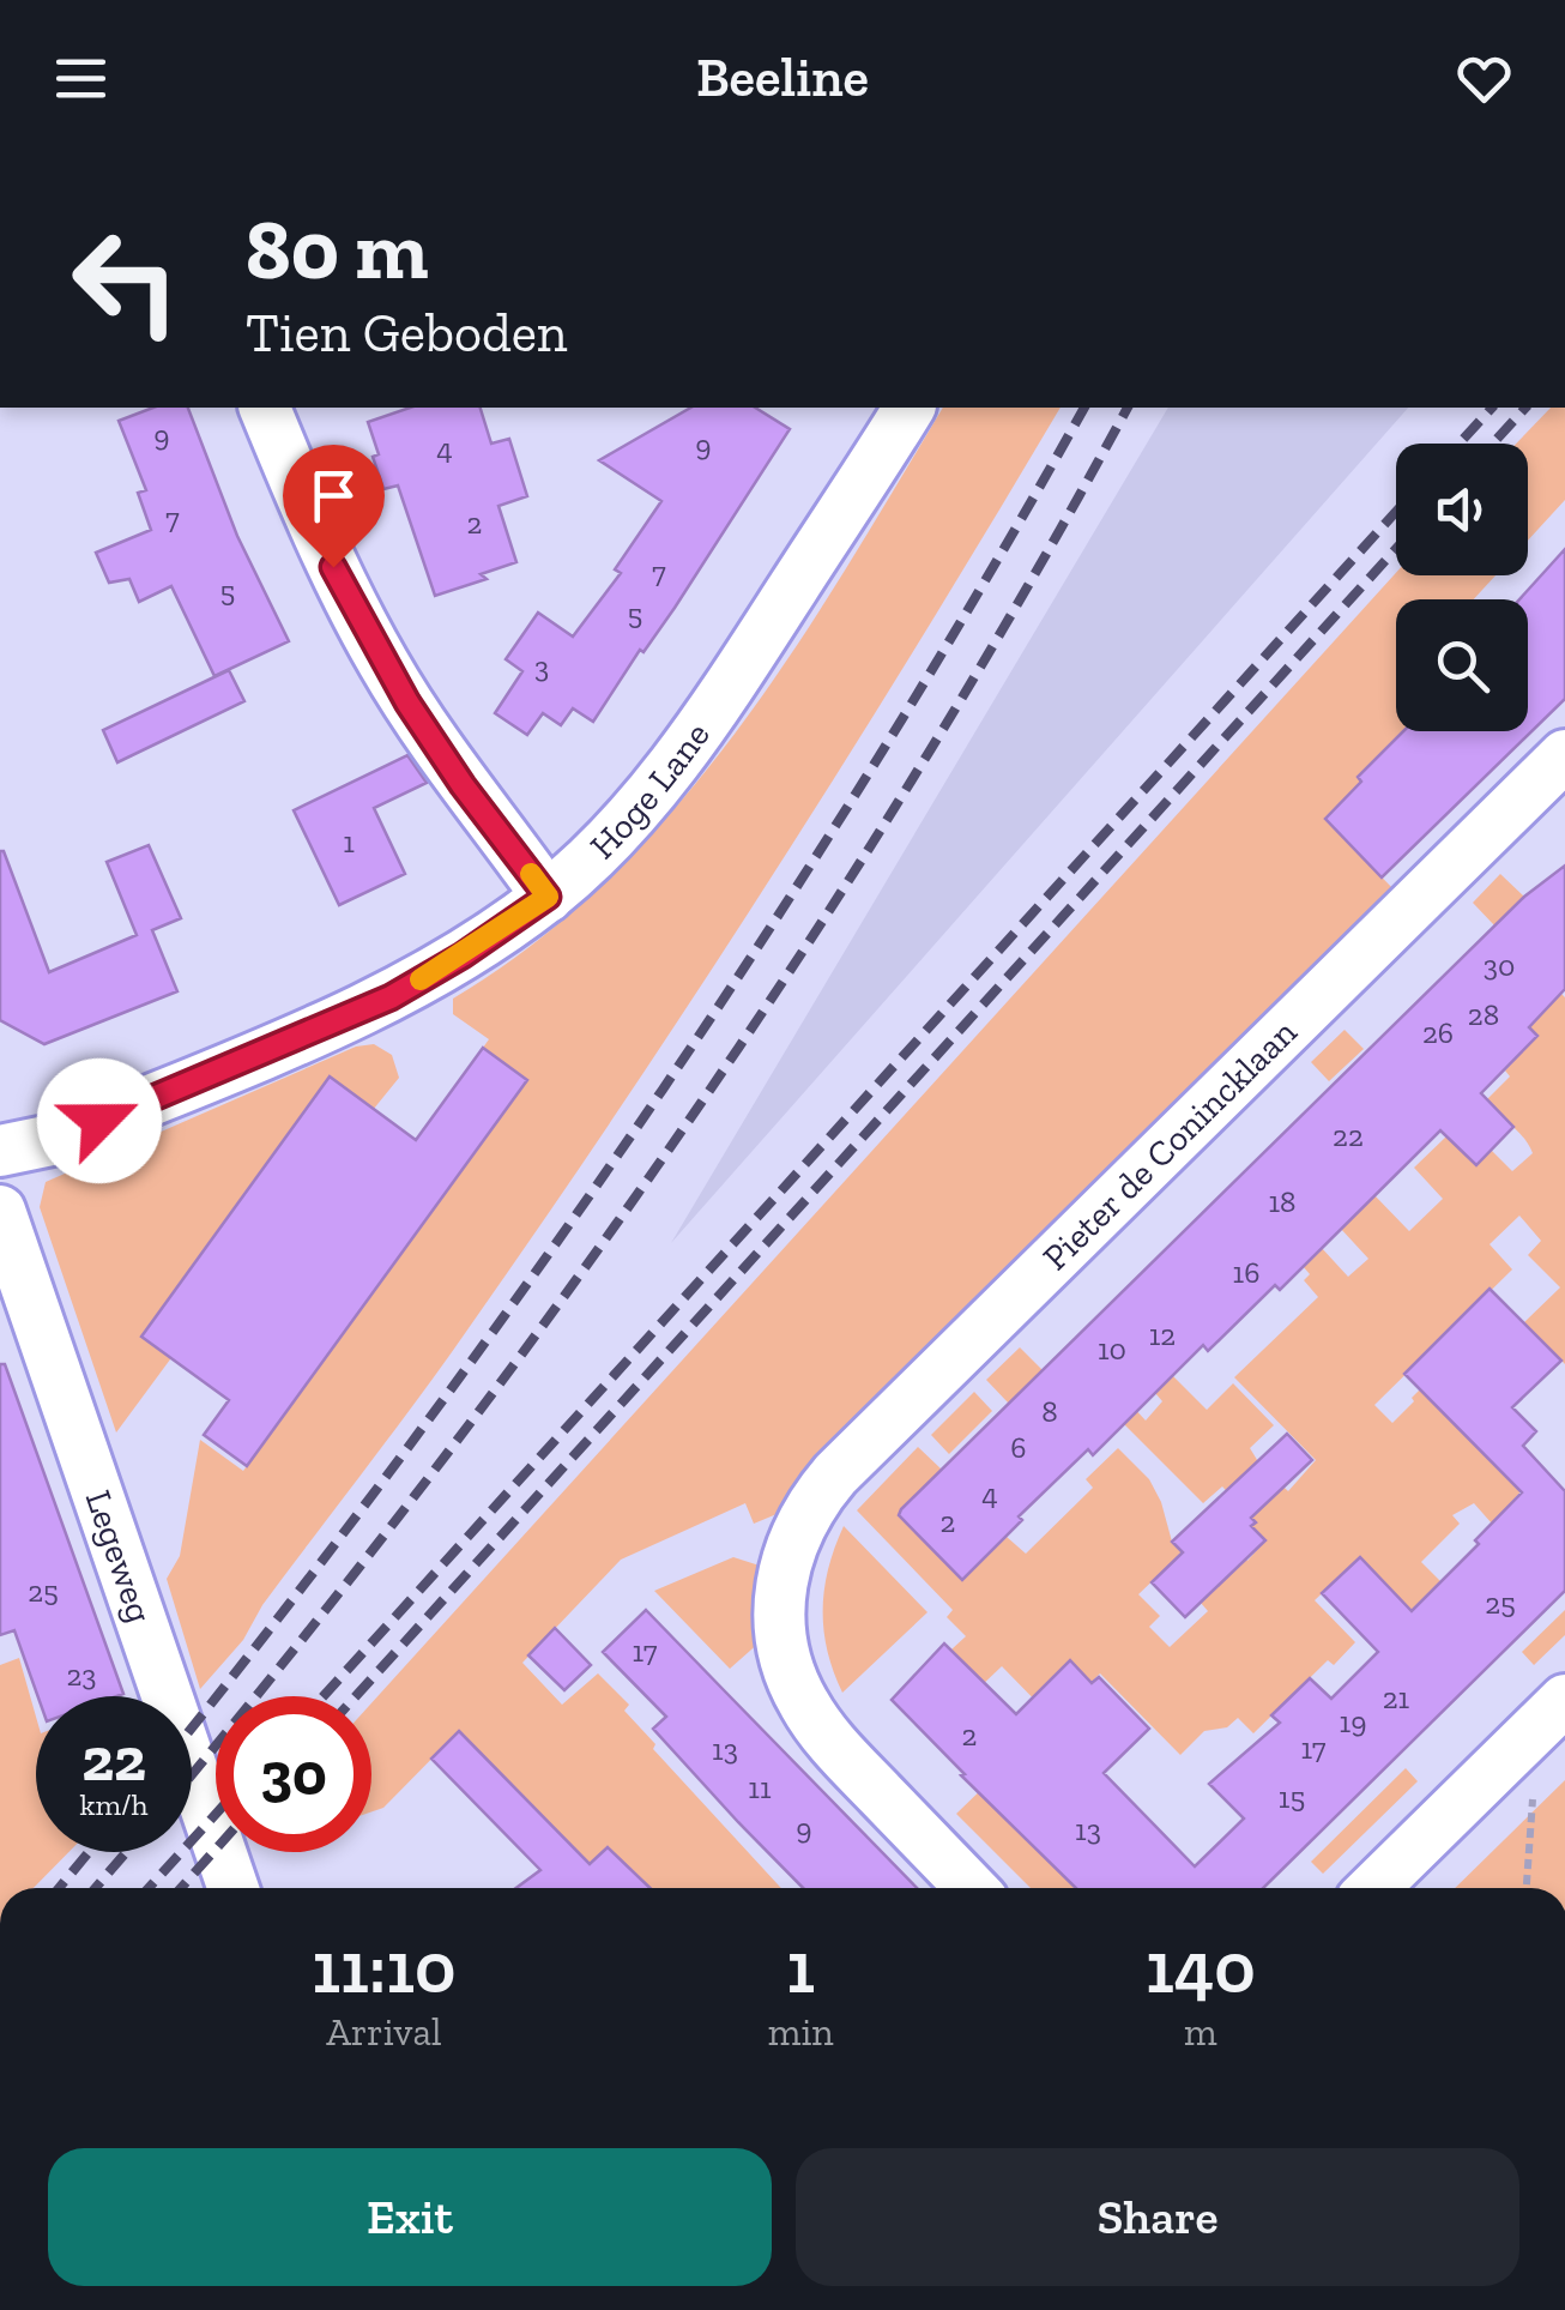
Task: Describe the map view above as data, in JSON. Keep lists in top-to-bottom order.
{
  "streets": {
    "street": ["Hoge Lane", "Pieter de Conincklaan", "Legeweg"]
  },
  "house_numbers": [
    "9",
    "9",
    "4",
    "7",
    "2",
    "7",
    "5",
    "5",
    "3",
    "1",
    "30",
    "28",
    "26",
    "22",
    "18",
    "16",
    "12",
    "10",
    "8",
    "6",
    "4",
    "2",
    "25",
    "25",
    "17",
    "23",
    "21",
    "19",
    "2",
    "17",
    "13",
    "11",
    "15",
    "9",
    "13"
  ],
  "page": {
    "header": "Beeline",
    "turn": ["80 m", "Tien Geboden"],
    "speed": "22 km/h",
    "limit": "30",
    "eta": [
      "11:10",
      "Arrival",
      "1",
      "min",
      "140",
      "m"
    ],
    "buttons": ["Exit", "Share"]
  }
}
